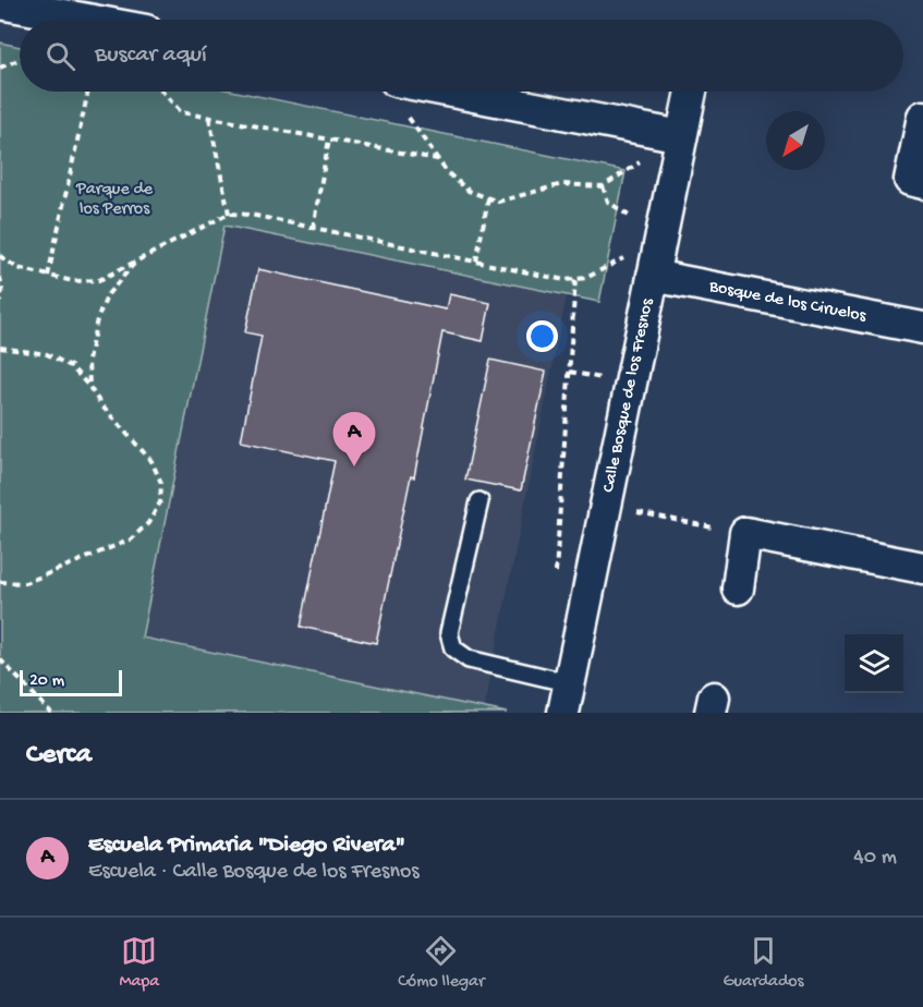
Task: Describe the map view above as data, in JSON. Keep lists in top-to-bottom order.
{
  "streets": {
    "street": ["Bosque de los Ciruelos", "Calle Bosque de los Fresnos"]
  },
  "crossings": [
    ["Bosque de los Ciruelos", "Calle Bosque de los Fresnos"]
  ],
  "parks": ["Parque de los Perros"],
  "scale_bar": "20 m",
  "north": "bottom left",
  "page": {
    "search": "Buscar aquí",
    "pins": "A",
    "scale": "20 m",
    "heading": "Cerca",
    "list": [
      {
        "mark": "A",
        "name": "Escuela Primaria \"Diego Rivera\"",
        "note": "Escuela · Calle Bosque de los Fresnos",
        "value": "40 m"
      }
    ],
    "nav": ["Mapa", "Cómo llegar", "Guardados"]
  }
}
